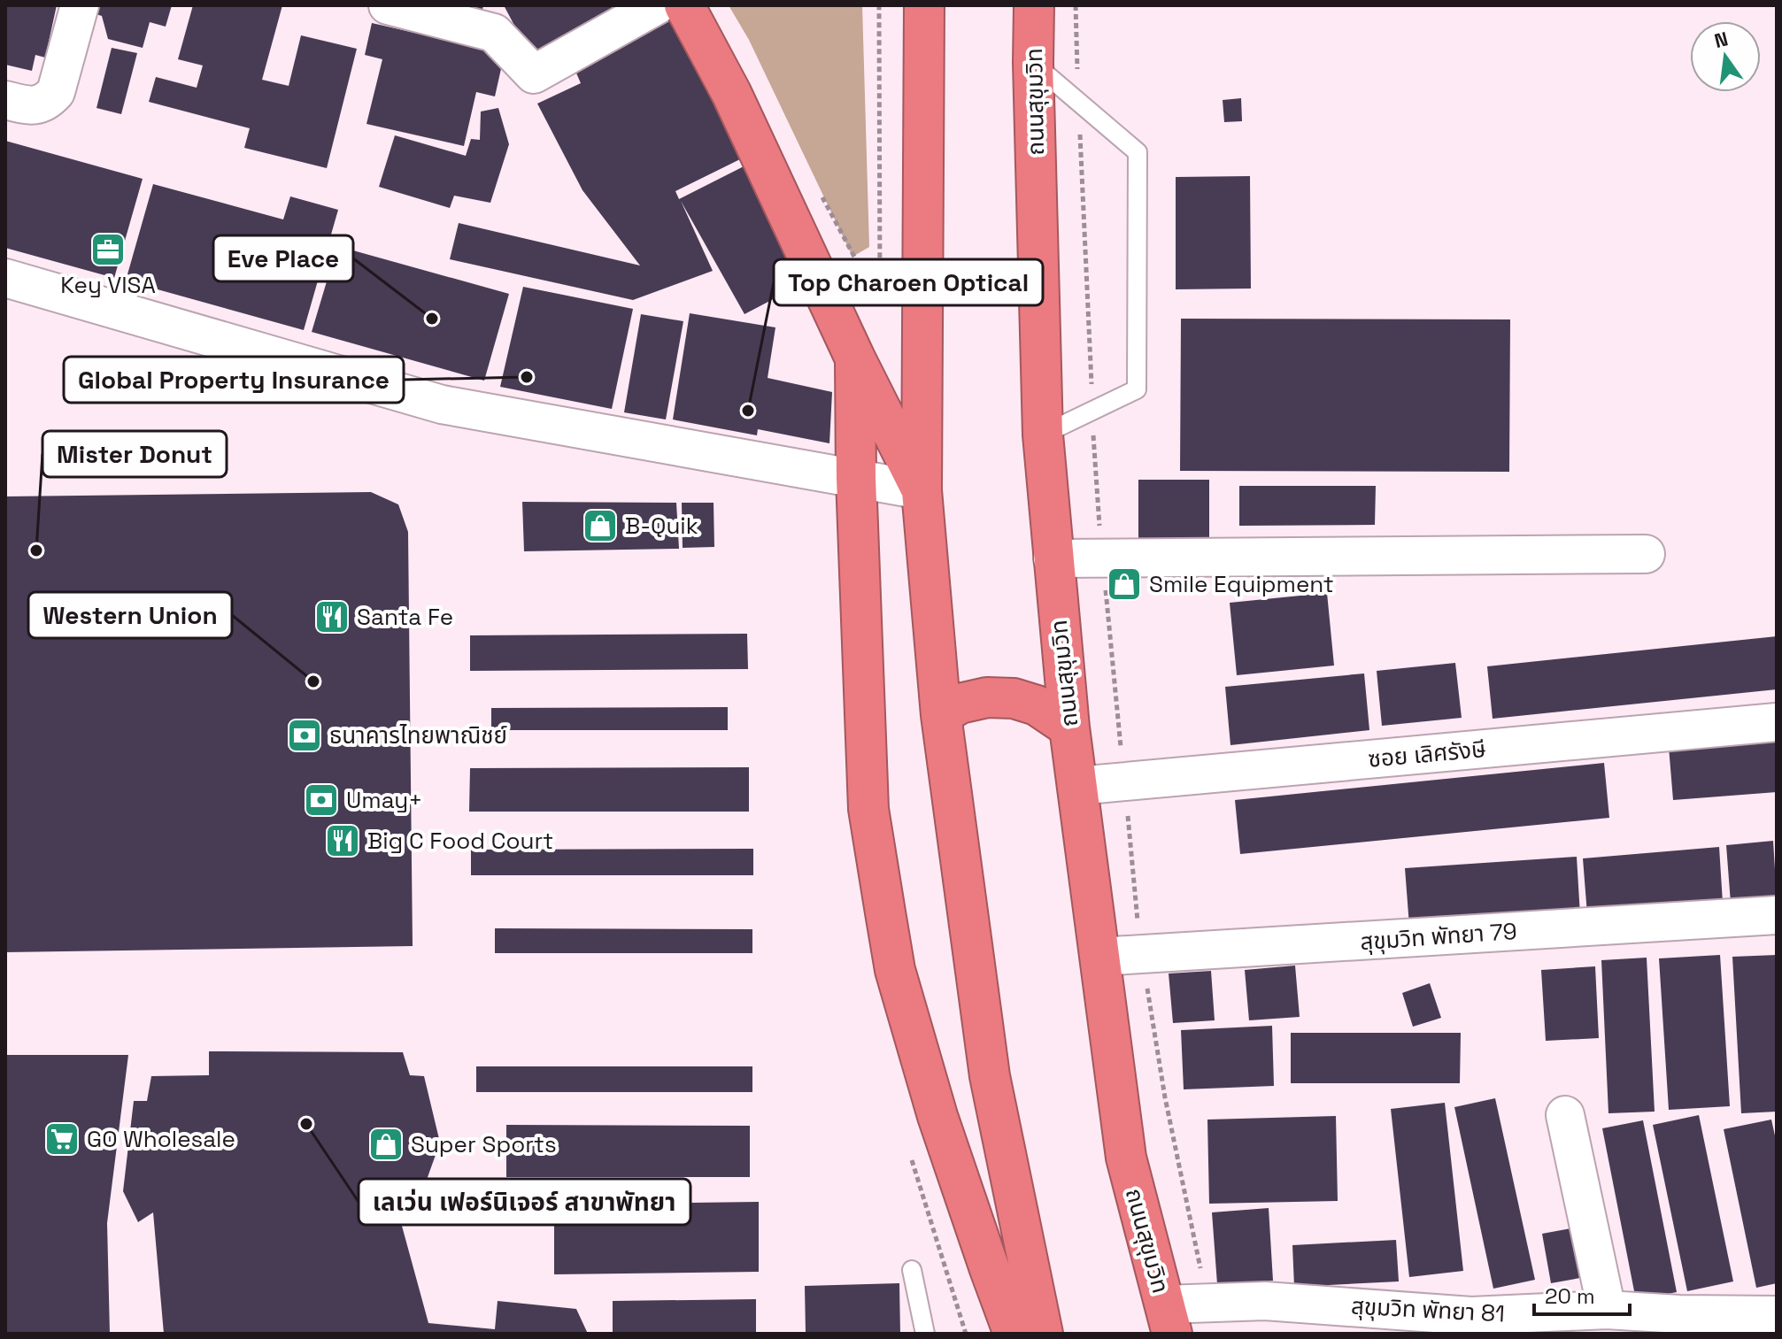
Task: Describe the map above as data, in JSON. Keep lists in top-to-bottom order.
{
  "streets": {
    "highway": ["ถนนสุขุมวิท"],
    "street": ["ซอย เลิศรังษี", "สุขุมวิท พัทยา 79", "สุขุมวิท พัทยา 81"]
  },
  "crossings": [
    ["ถนนสุขุมวิท", "ซอย เลิศรังษี"],
    ["ถนนสุขุมวิท", "สุขุมวิท พัทยา 79"],
    ["ถนนสุขุมวิท", "สุขุมวิท พัทยา 81"]
  ],
  "places": {
    "office": ["Key VISA"],
    "other": [
      "Eve Place",
      "Global Property Insurance",
      "Top Charoen Optical",
      "Mister Donut",
      "Western Union",
      "เลเว่น เฟอร์นิเจอร์ สาขาพัทยา"
    ],
    "shop": ["B-Quik", "Smile Equipment", "Super Sports"],
    "restaurant": ["Santa Fe", "Big C Food Court"],
    "bank": ["ธนาคารไทยพาณิชย์", "Umay+"],
    "supermarket": ["GO Wholesale"]
  },
  "scale_bar": "20 m",
  "north": "top"
}
